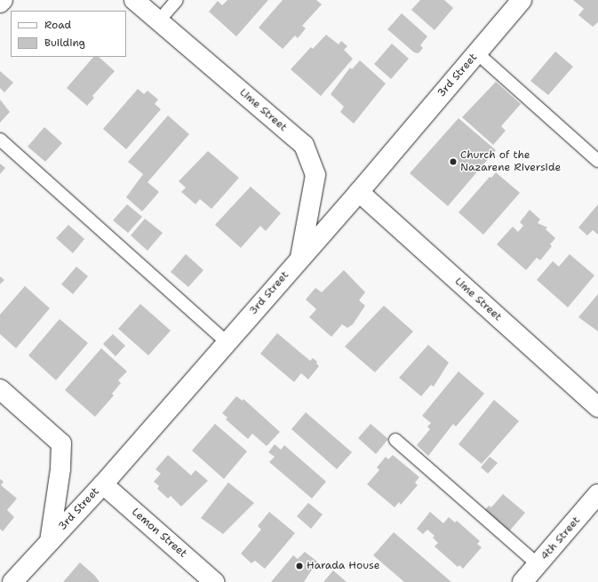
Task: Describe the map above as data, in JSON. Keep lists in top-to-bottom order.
{
  "streets": {
    "main road": [
      "3rd Street",
      "Lime Street",
      "Lemon Street",
      "4th Street"
    ]
  },
  "crossings": [
    ["3rd Street", "Lime Street"],
    ["3rd Street", "Lemon Street"]
  ],
  "places": ["Church of the Nazarene Riverside", "Harada House"],
  "legend": ["Road", "Building"]
}
